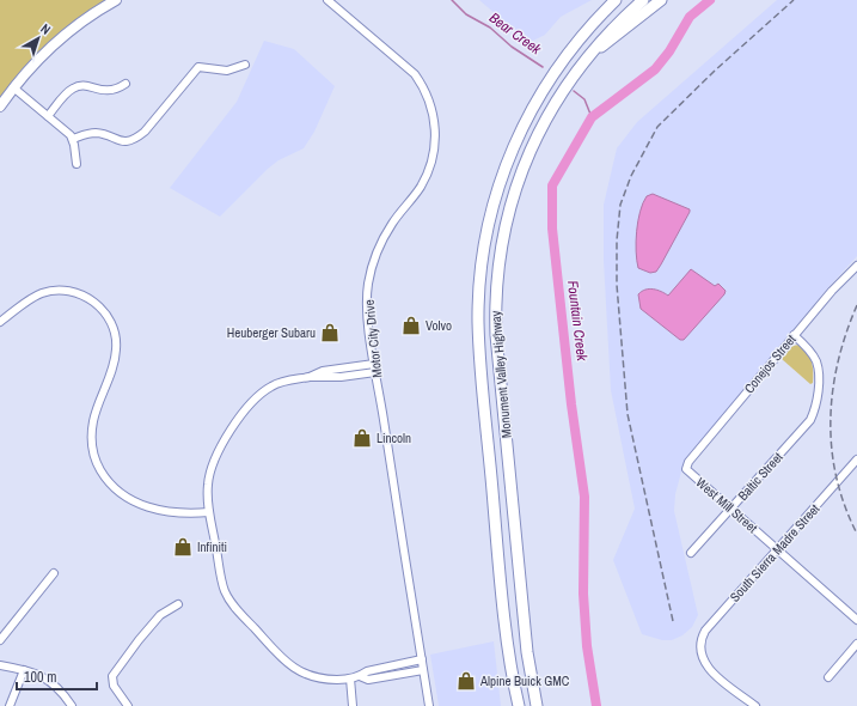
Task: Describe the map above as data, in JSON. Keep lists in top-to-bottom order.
{
  "streets": {
    "highway": ["Monument Valley Highway"],
    "street": [
      "Motor City Drive",
      "Conejos Street",
      "Baltic Street",
      "West Mill Street",
      "South Sierra Madre Street"
    ]
  },
  "crossings": [
    ["Conejos Street", "Baltic Street"],
    ["Conejos Street", "West Mill Street"],
    ["Baltic Street", "West Mill Street"],
    ["West Mill Street", "South Sierra Madre Street"]
  ],
  "water": ["Bear Creek", "Fountain Creek"],
  "places": {
    "shop": [
      "Volvo",
      "Heuberger Subaru",
      "Lincoln",
      "Infiniti",
      "Alpine Buick GMC"
    ]
  },
  "scale_bar": "100 m",
  "north": "top right"
}
